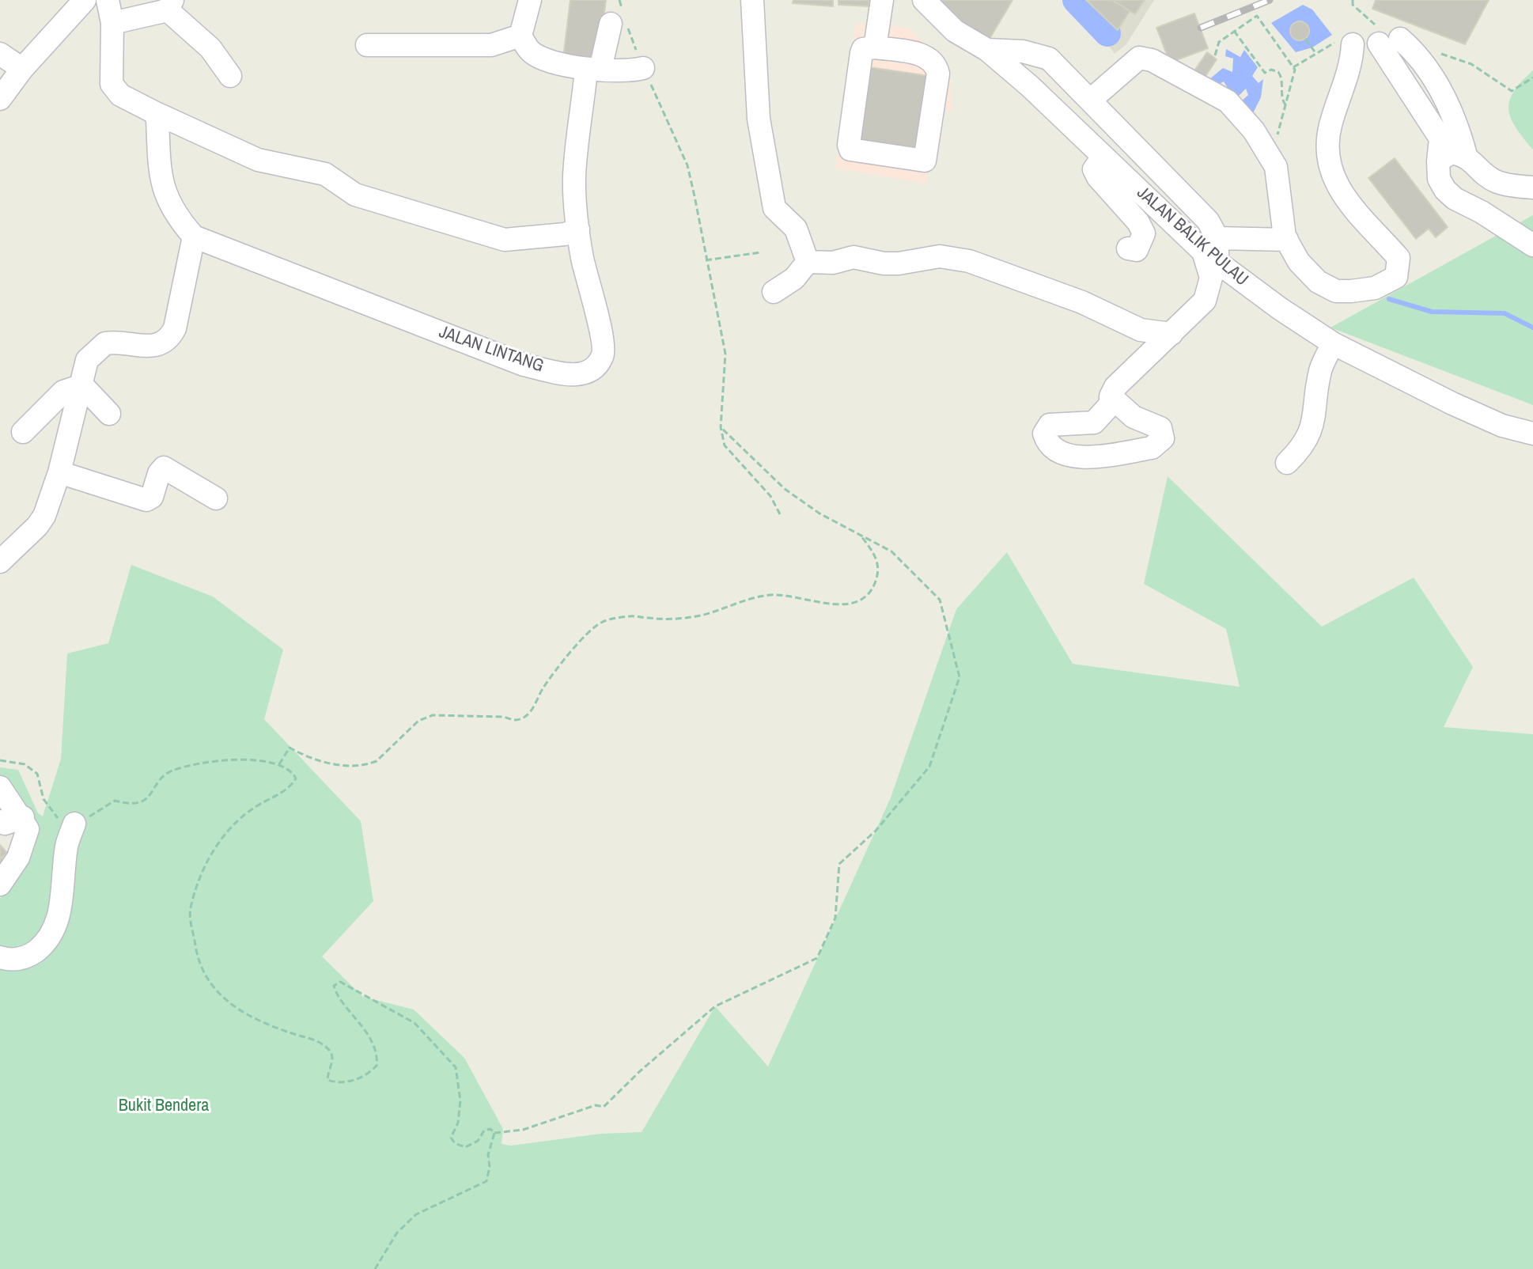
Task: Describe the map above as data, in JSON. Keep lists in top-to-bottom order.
{
  "streets": {
    "street": ["JALAN BALIK PULAU", "JALAN LINTANG"]
  },
  "parks": ["Bukit Bendera"]
}
